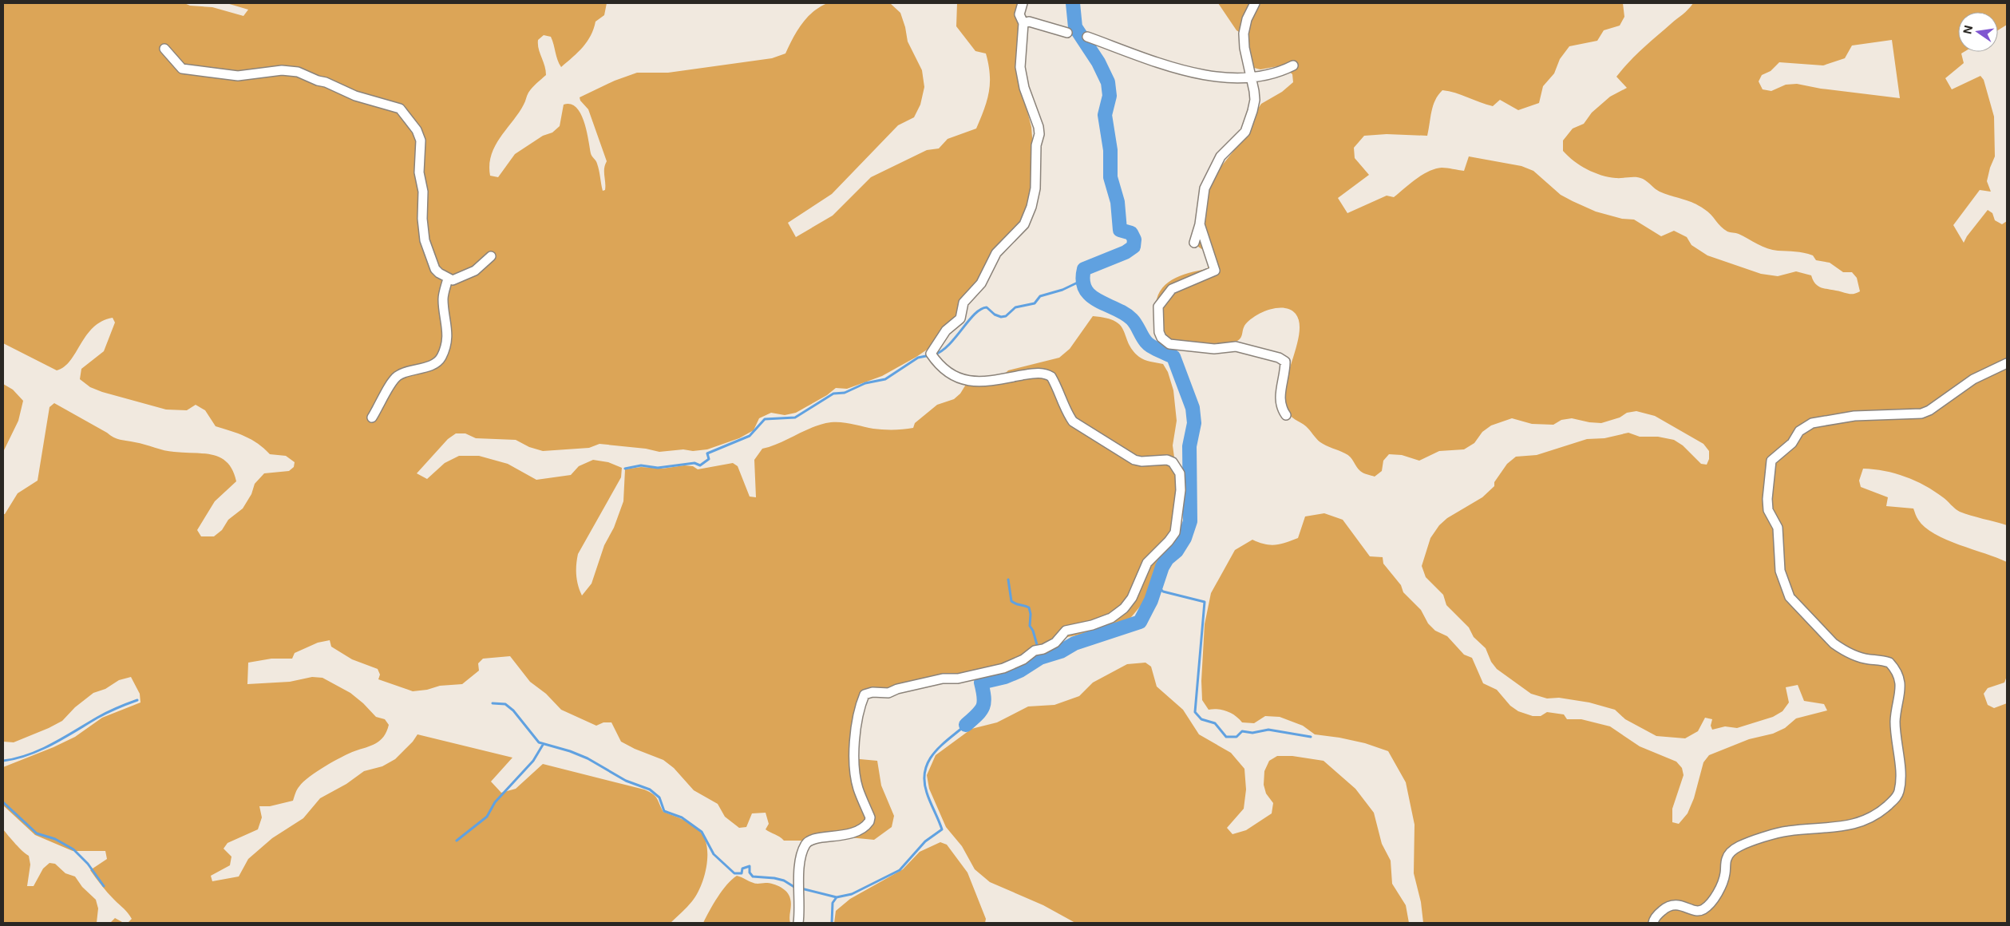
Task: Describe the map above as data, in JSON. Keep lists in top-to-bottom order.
{
  "north": "left"
}
